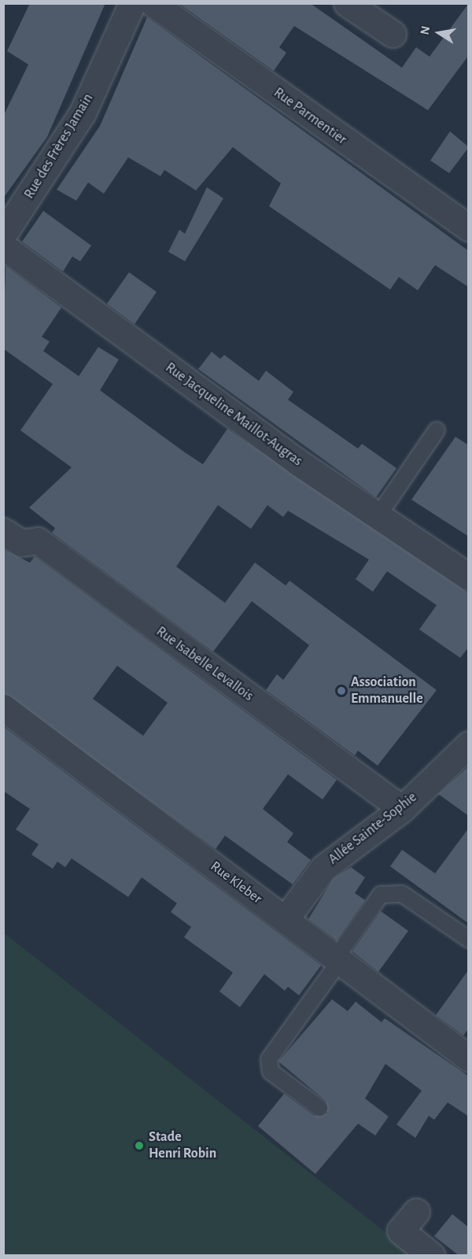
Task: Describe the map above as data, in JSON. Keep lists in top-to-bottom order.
{
  "streets": {
    "street": [
      "Rue Parmentier",
      "Rue des Frères Jamain",
      "Rue Jacqueline Maillot-Augras",
      "Rue Isabelle Levallois",
      "Allée Sainte-Sophie",
      "Rue Kleber"
    ]
  },
  "crossings": [
    ["Rue Isabelle Levallois", "Allée Sainte-Sophie"],
    ["Allée Sainte-Sophie", "Rue Kleber"]
  ],
  "places": ["Association Emmanuelle", "Stade Henri Robin"],
  "north": "left"
}
